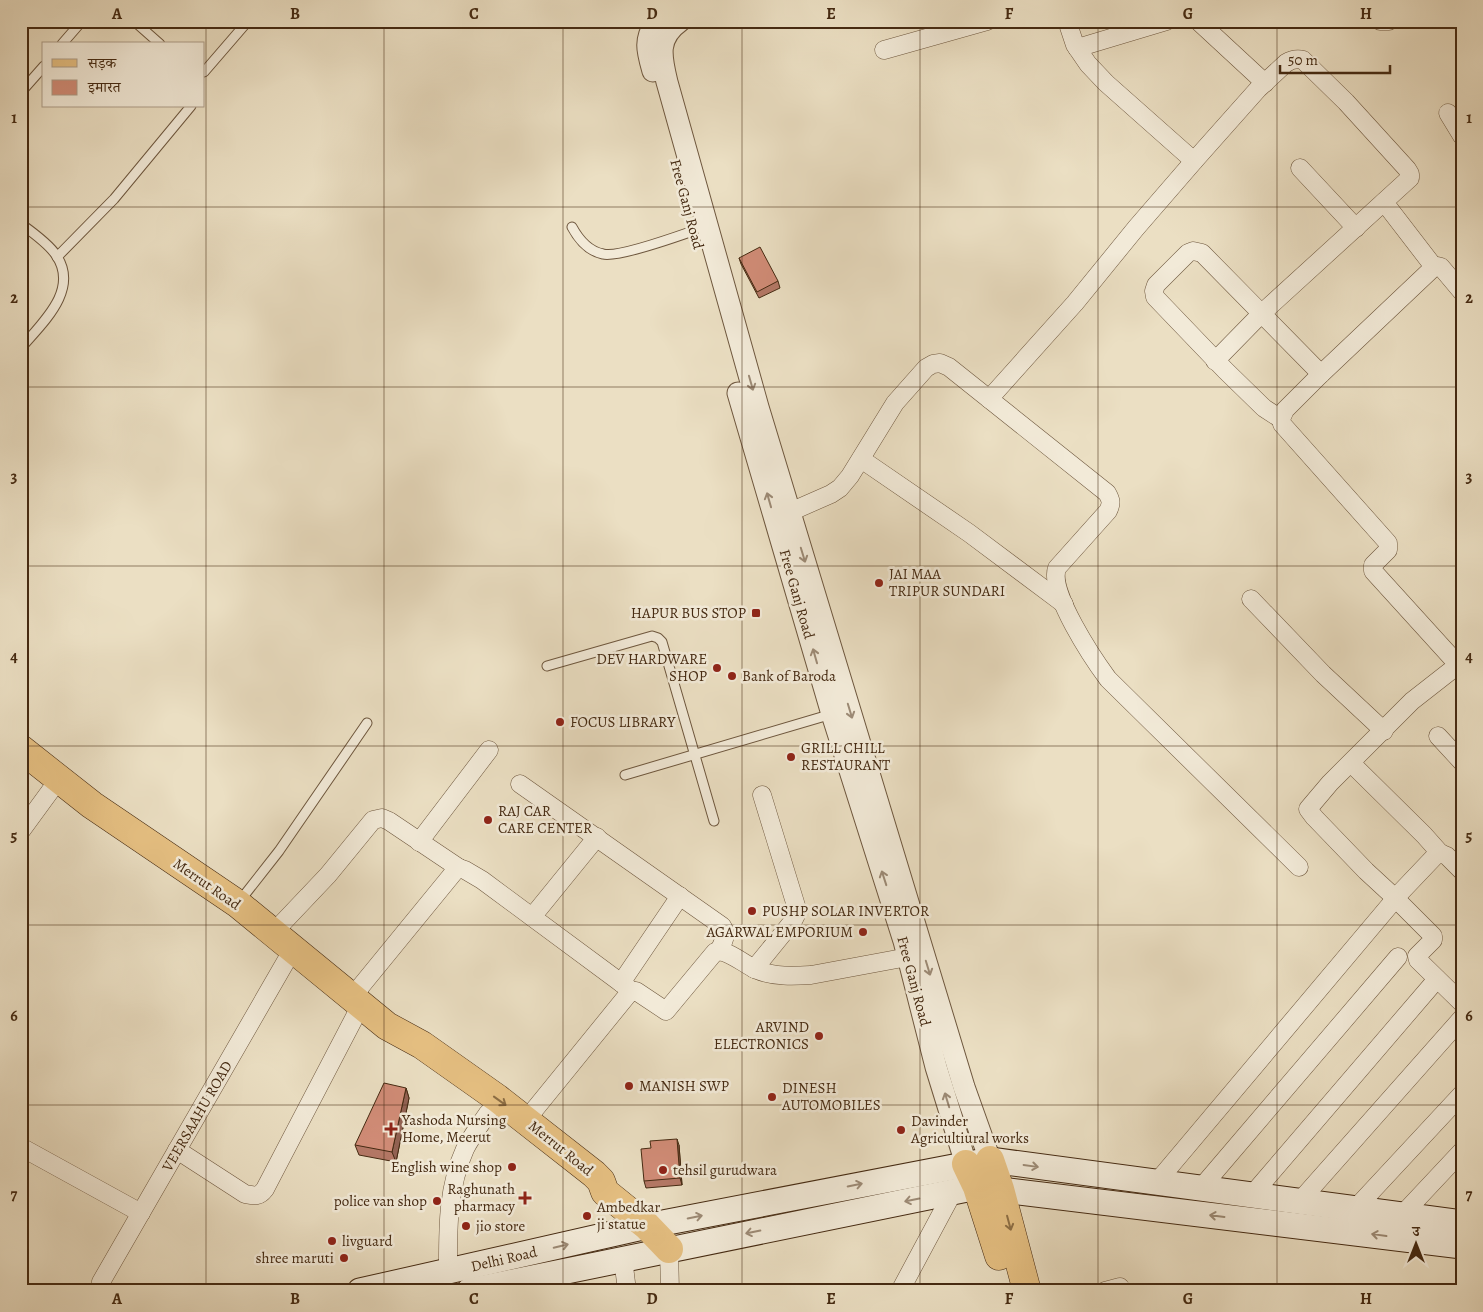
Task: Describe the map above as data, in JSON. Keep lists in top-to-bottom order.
{
  "streets": {
    "main road": ["Merrut Road", "Delhi Road"],
    "street": ["Free Ganj Road", "VEERSAAHU ROAD"]
  },
  "crossings": [
    ["Free Ganj Road", "Delhi Road"],
    ["Merrut Road", "VEERSAAHU ROAD"],
    ["Merrut Road", "Delhi Road"]
  ],
  "places": {
    "other": [
      "JAI MAA TRIPUR SUNDARI",
      "DEV HARDWARE SHOP",
      "Bank of Baroda",
      "FOCUS LIBRARY",
      "GRILL CHILL RESTAURANT",
      "RAJ CAR CARE CENTER",
      "PUSHP SOLAR INVERTOR",
      "AGARWAL EMPORIUM",
      "ARVIND ELECTRONICS",
      "MANISH SWP",
      "DINESH AUTOMOBILES",
      "Davinder Agricultiural works",
      "English wine shop",
      "tehsil gurudwara",
      "police van shop",
      "Ambedkar ji statue",
      "jio store",
      "livguard",
      "shree maruti"
    ],
    "transit": ["HAPUR BUS STOP"],
    "health": ["Yashoda Nursing Home, Meerut", "Raghunath pharmacy"]
  },
  "legend": ["सड़क", "इमारत"],
  "scale_bar": "50 m",
  "north": "top",
  "grid": {
    "columns": [
      "A",
      "B",
      "C",
      "D",
      "E",
      "F",
      "G",
      "H"
    ],
    "rows": [
      "1",
      "2",
      "3",
      "4",
      "5",
      "6",
      "7"
    ]
  }
}
